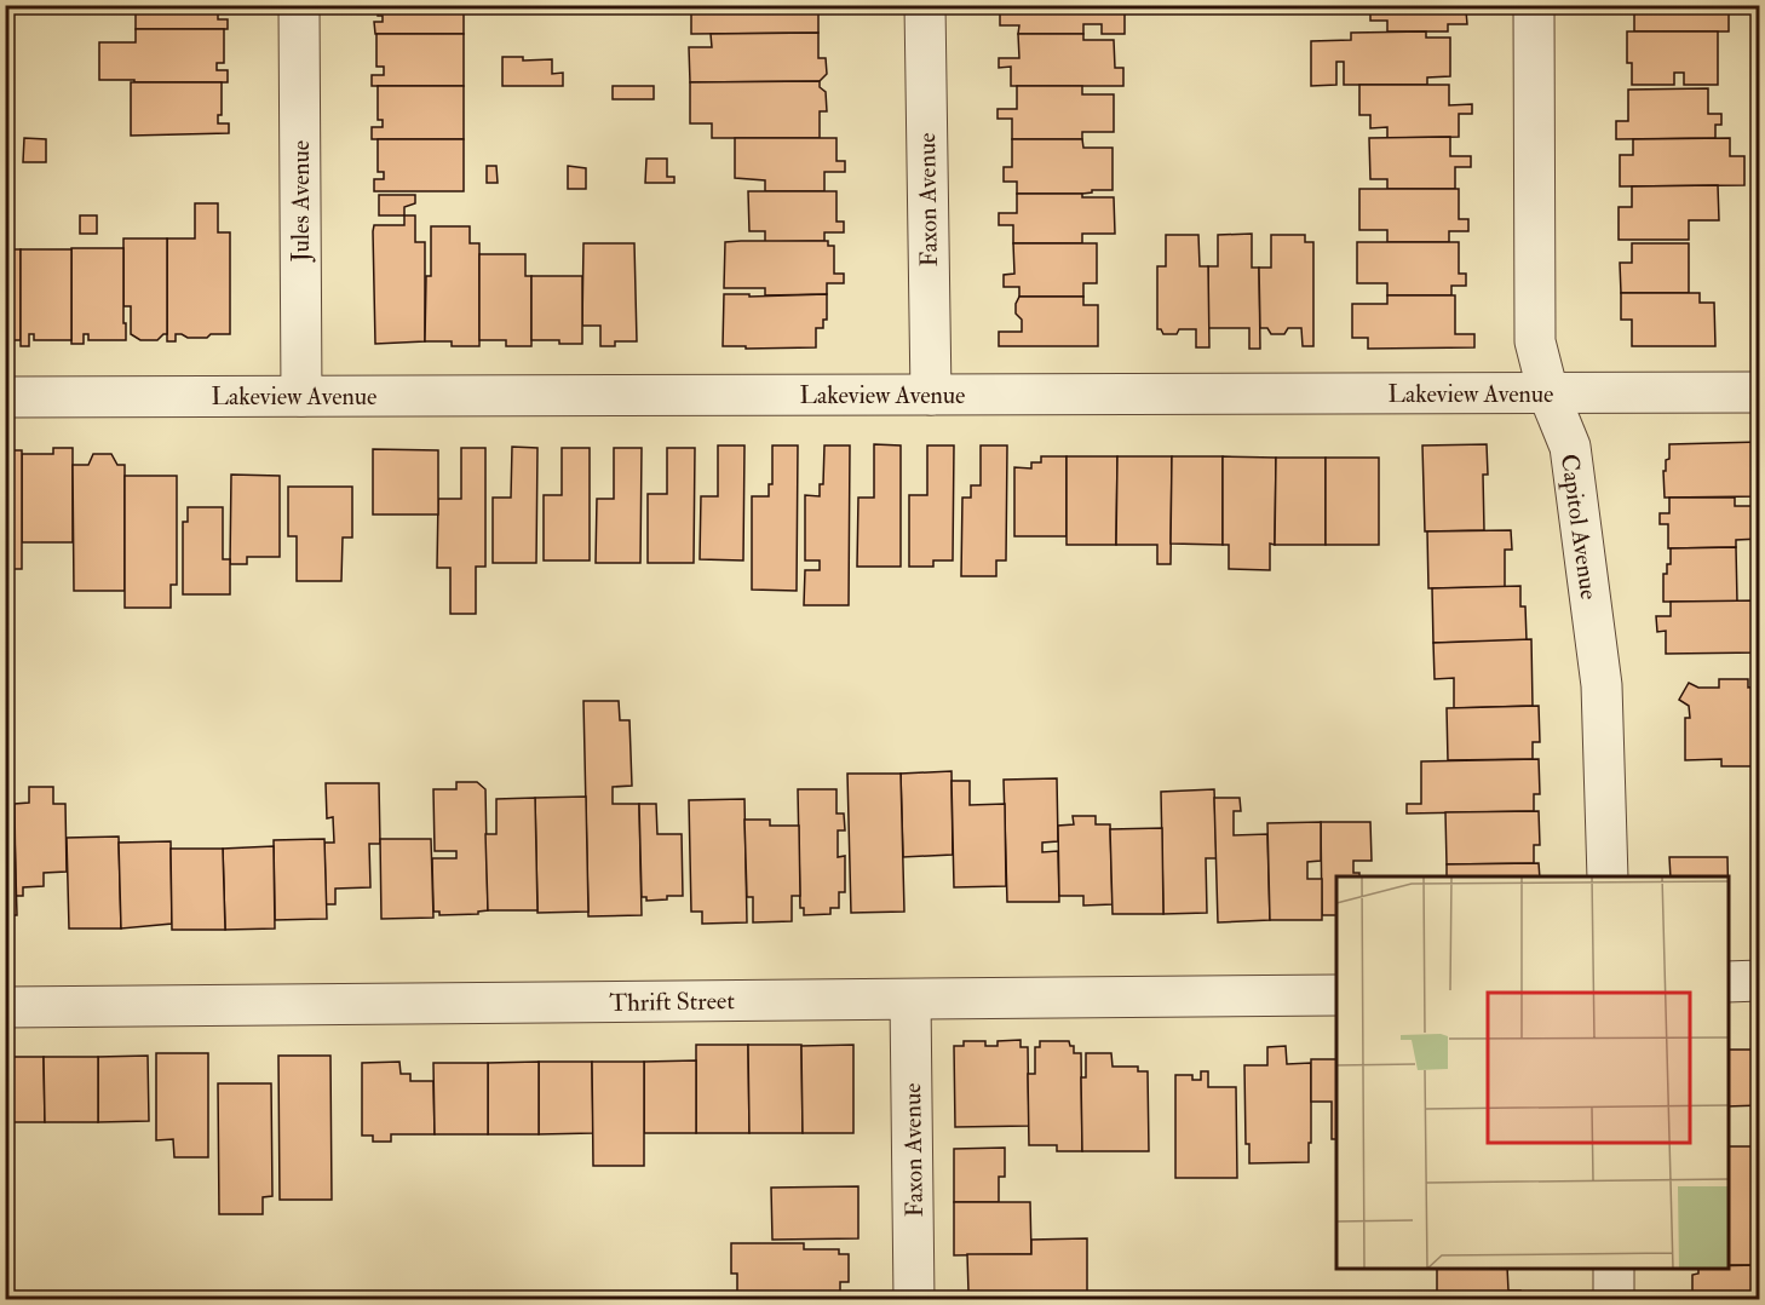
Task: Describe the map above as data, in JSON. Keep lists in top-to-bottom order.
{
  "streets": {
    "street": [
      "Faxon Avenue",
      "Jules Avenue",
      "Lakeview Avenue",
      "Capitol Avenue",
      "Thrift Street"
    ]
  },
  "crossings": [
    ["Faxon Avenue", "Lakeview Avenue"],
    ["Faxon Avenue", "Thrift Street"],
    ["Jules Avenue", "Lakeview Avenue"],
    ["Lakeview Avenue", "Capitol Avenue"]
  ]
}
